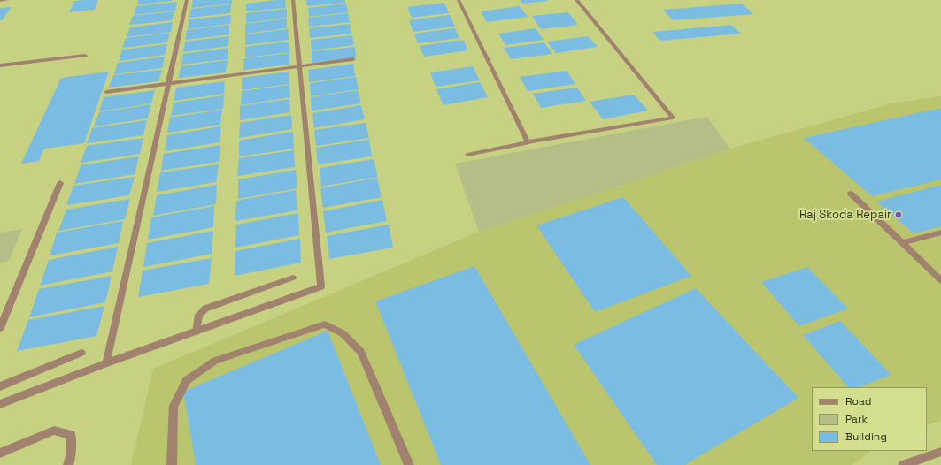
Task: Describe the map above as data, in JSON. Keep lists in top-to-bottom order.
{
  "places": ["Raj Skoda Repair"],
  "legend": ["Road", "Park", "Building"]
}
